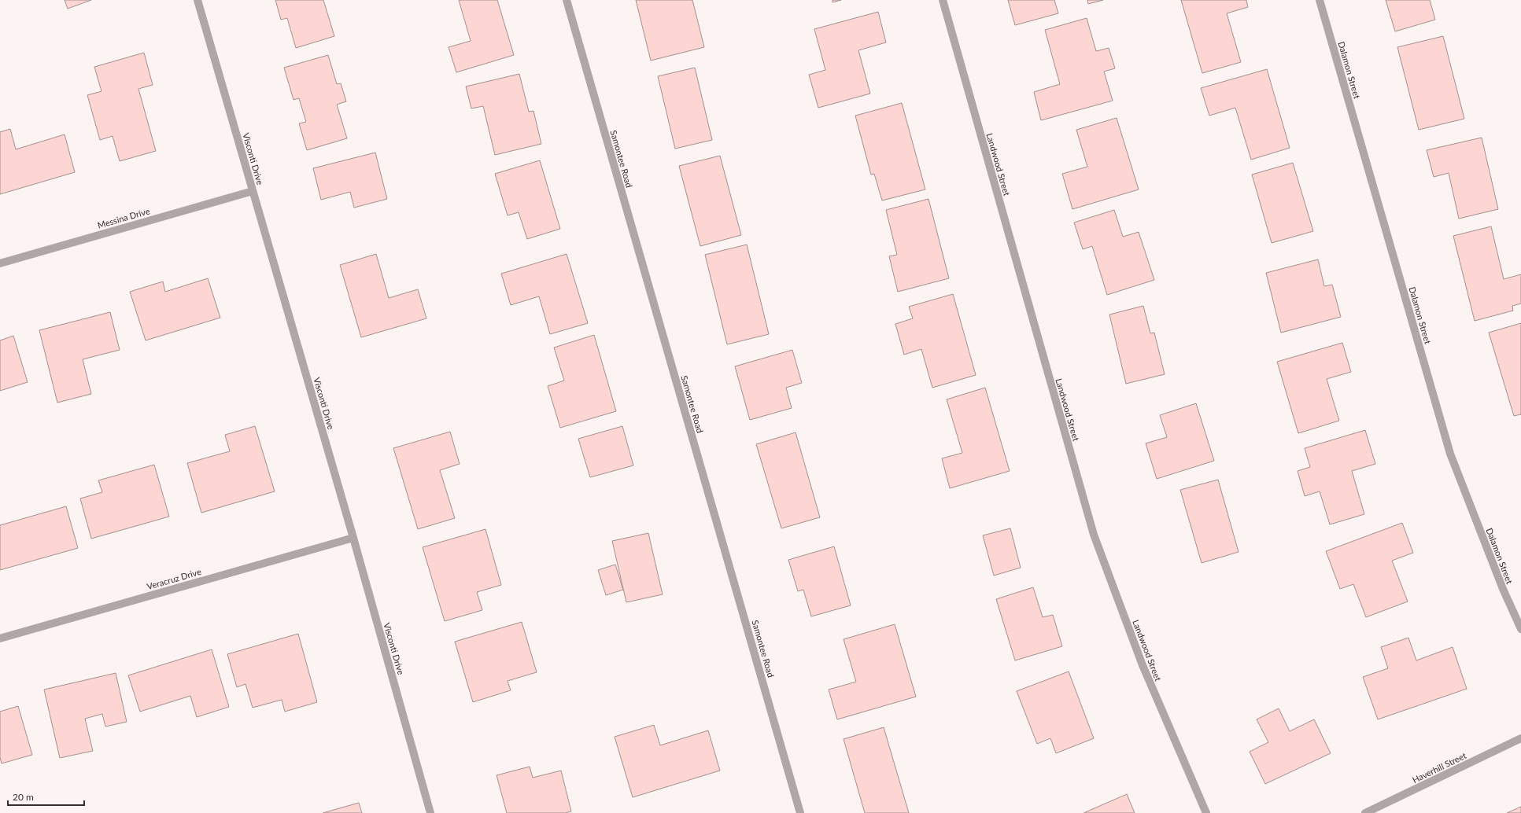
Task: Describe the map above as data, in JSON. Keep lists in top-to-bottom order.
{
  "streets": {
    "street": [
      "Dalamon Street",
      "Visconti Drive",
      "Samontee Road",
      "Landwood Street",
      "Messina Drive",
      "Veracruz Drive",
      "Haverhill Street"
    ]
  },
  "crossings": [
    ["Visconti Drive", "Messina Drive"],
    ["Visconti Drive", "Veracruz Drive"]
  ],
  "scale_bar": "20 m"
}
